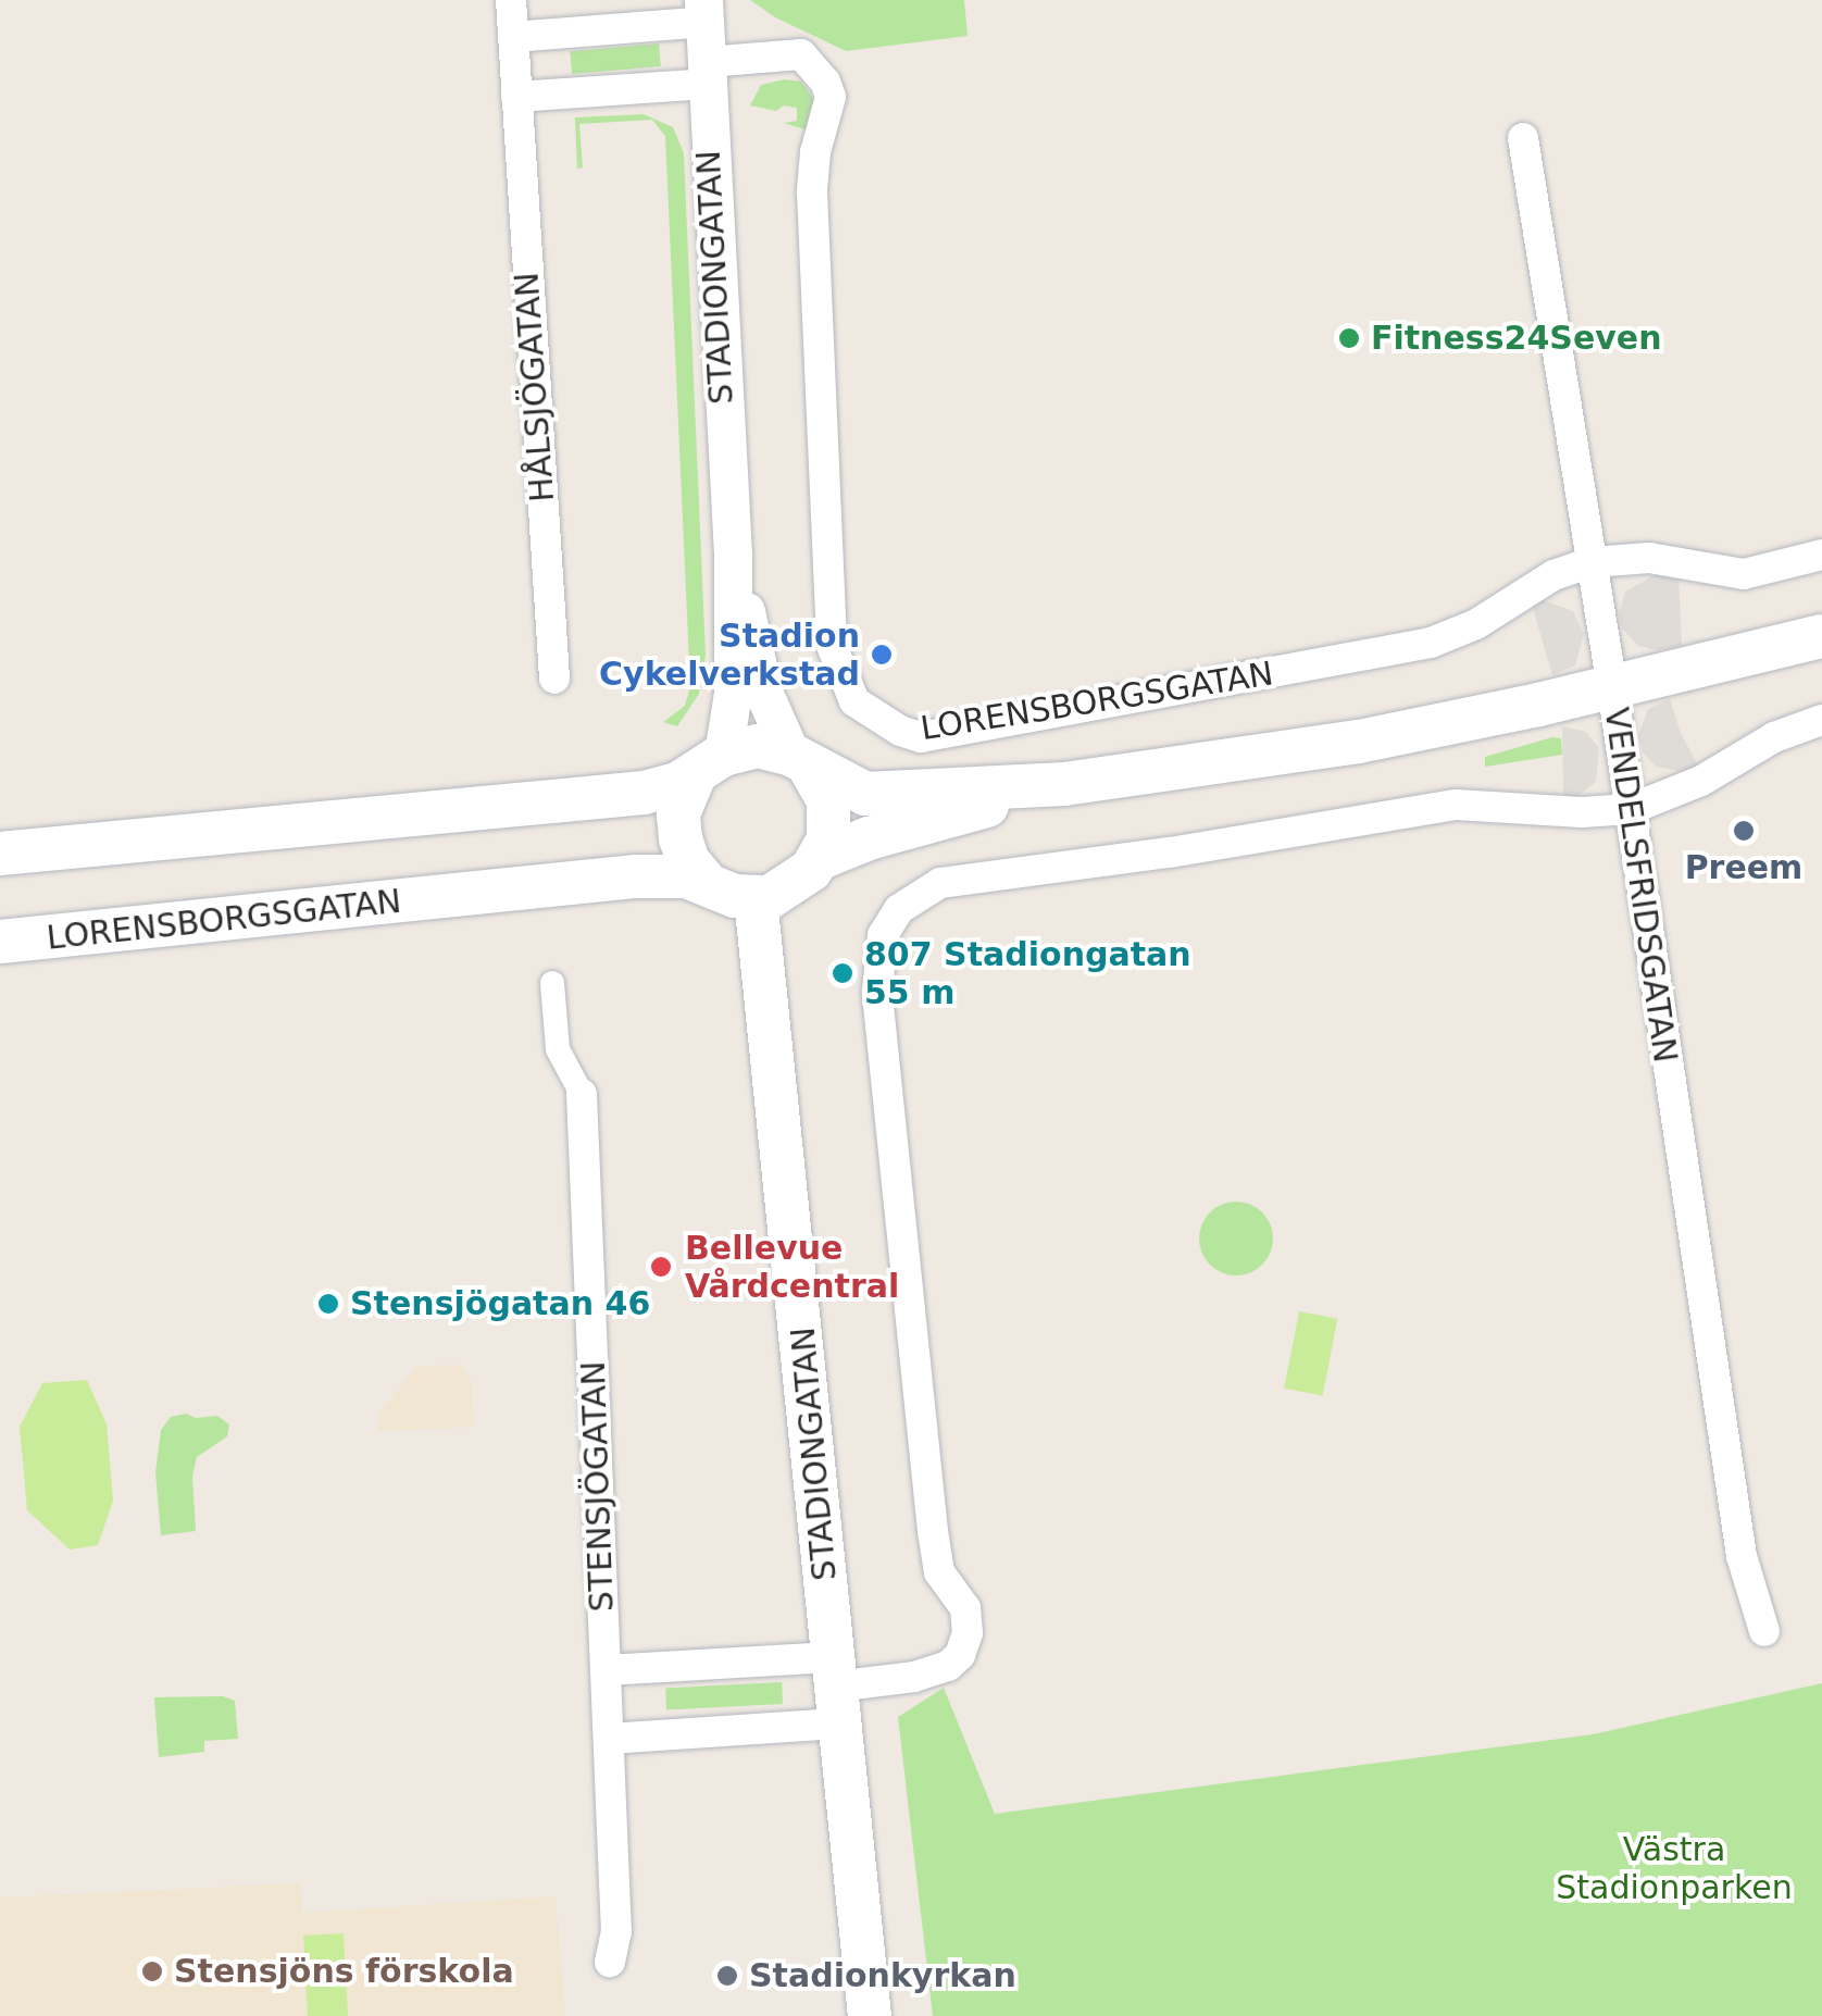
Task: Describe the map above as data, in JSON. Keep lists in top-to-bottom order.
{
  "streets": {
    "main road": ["STADIONGATAN", "LORENSBORGSGATAN"],
    "street": ["HÅLSJÖGATAN", "VENDELSFRIDSGATAN", "STENSJÖGATAN"]
  },
  "crossings": [
    ["STADIONGATAN", "LORENSBORGSGATAN"],
    ["LORENSBORGSGATAN", "VENDELSFRIDSGATAN"]
  ],
  "parks": ["Västra Stadionparken"],
  "places": [
    "Fitness24Seven",
    "Stadion Cykelverkstad",
    "Preem",
    "807 Stadiongatan 55 m",
    "Bellevue Vårdcentral",
    "Stensjögatan 46",
    "Stensjöns förskola",
    "Stadionkyrkan"
  ]
}
